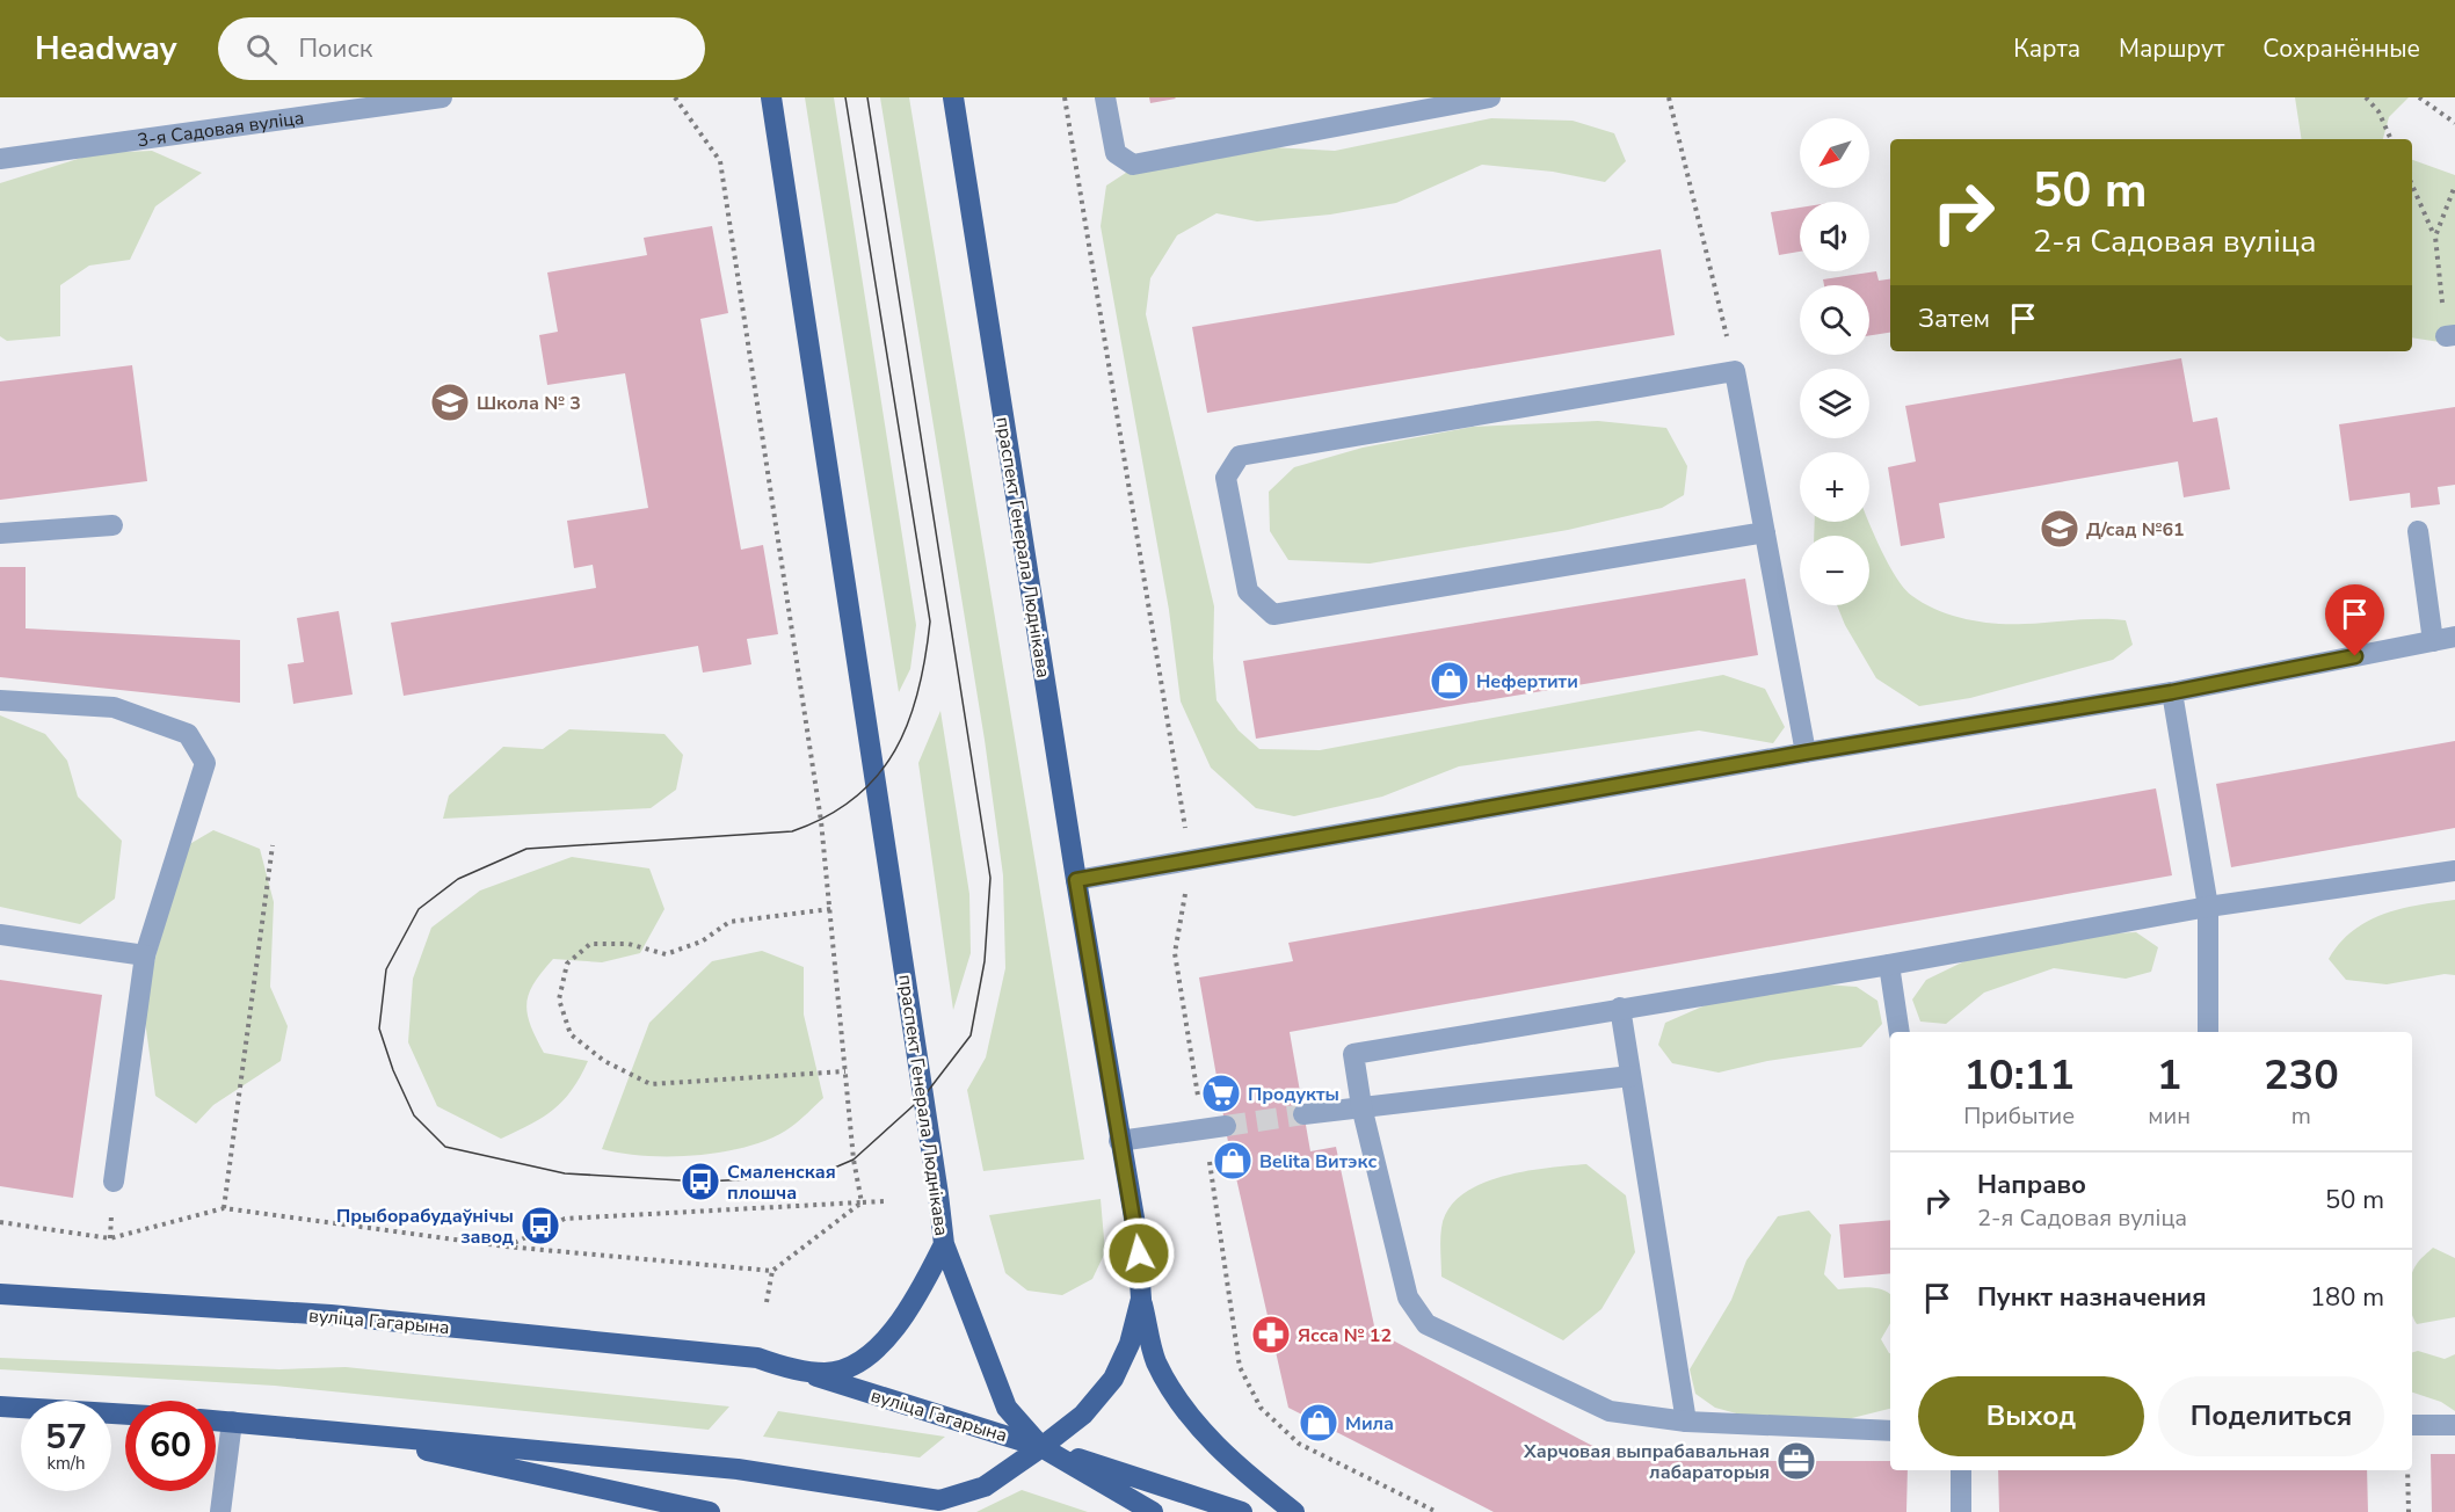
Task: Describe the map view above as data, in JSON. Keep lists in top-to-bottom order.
{
  "streets": {
    "main road": ["праспект Генерала Люднікава", "вуліца Гагарына"],
    "street": ["3-я Садовая вуліца"]
  },
  "crossings": [
    ["праспект Генерала Люднікава", "вуліца Гагарына"]
  ],
  "places": {
    "school or university": ["Школа № 3", "Д/сад №61"],
    "shop": ["Нефертити", "Belita Витэкс", "Мила"],
    "supermarket": ["Продукты"],
    "bus stop": ["Смаленская плошча", "Прыборабудаўнічы завод"],
    "pharmacy": ["Ясса № 12"],
    "office": ["Харчовая выпрабавальная лабараторыя"]
  },
  "north": "bottom left",
  "page": {
    "header": "Headway",
    "search": "Поиск",
    "nav": ["Карта", "Маршрут", "Сохранённые"],
    "map_buttons": ["+", "−"],
    "turn": ["50 m", "2-я Садовая вуліца"],
    "then": "Затем",
    "eta": [
      "10:11",
      "Прибытие",
      "1",
      "мин",
      "230",
      "m"
    ],
    "list": [
      {
        "name": "Направо",
        "note": "2-я Садовая вуліца",
        "value": "50 m"
      },
      {
        "name": "Пункт назначения",
        "value": "180 m"
      }
    ],
    "buttons": ["Выход", "Поделиться"],
    "speed": "57 km/h",
    "limit": "60"
  }
}
